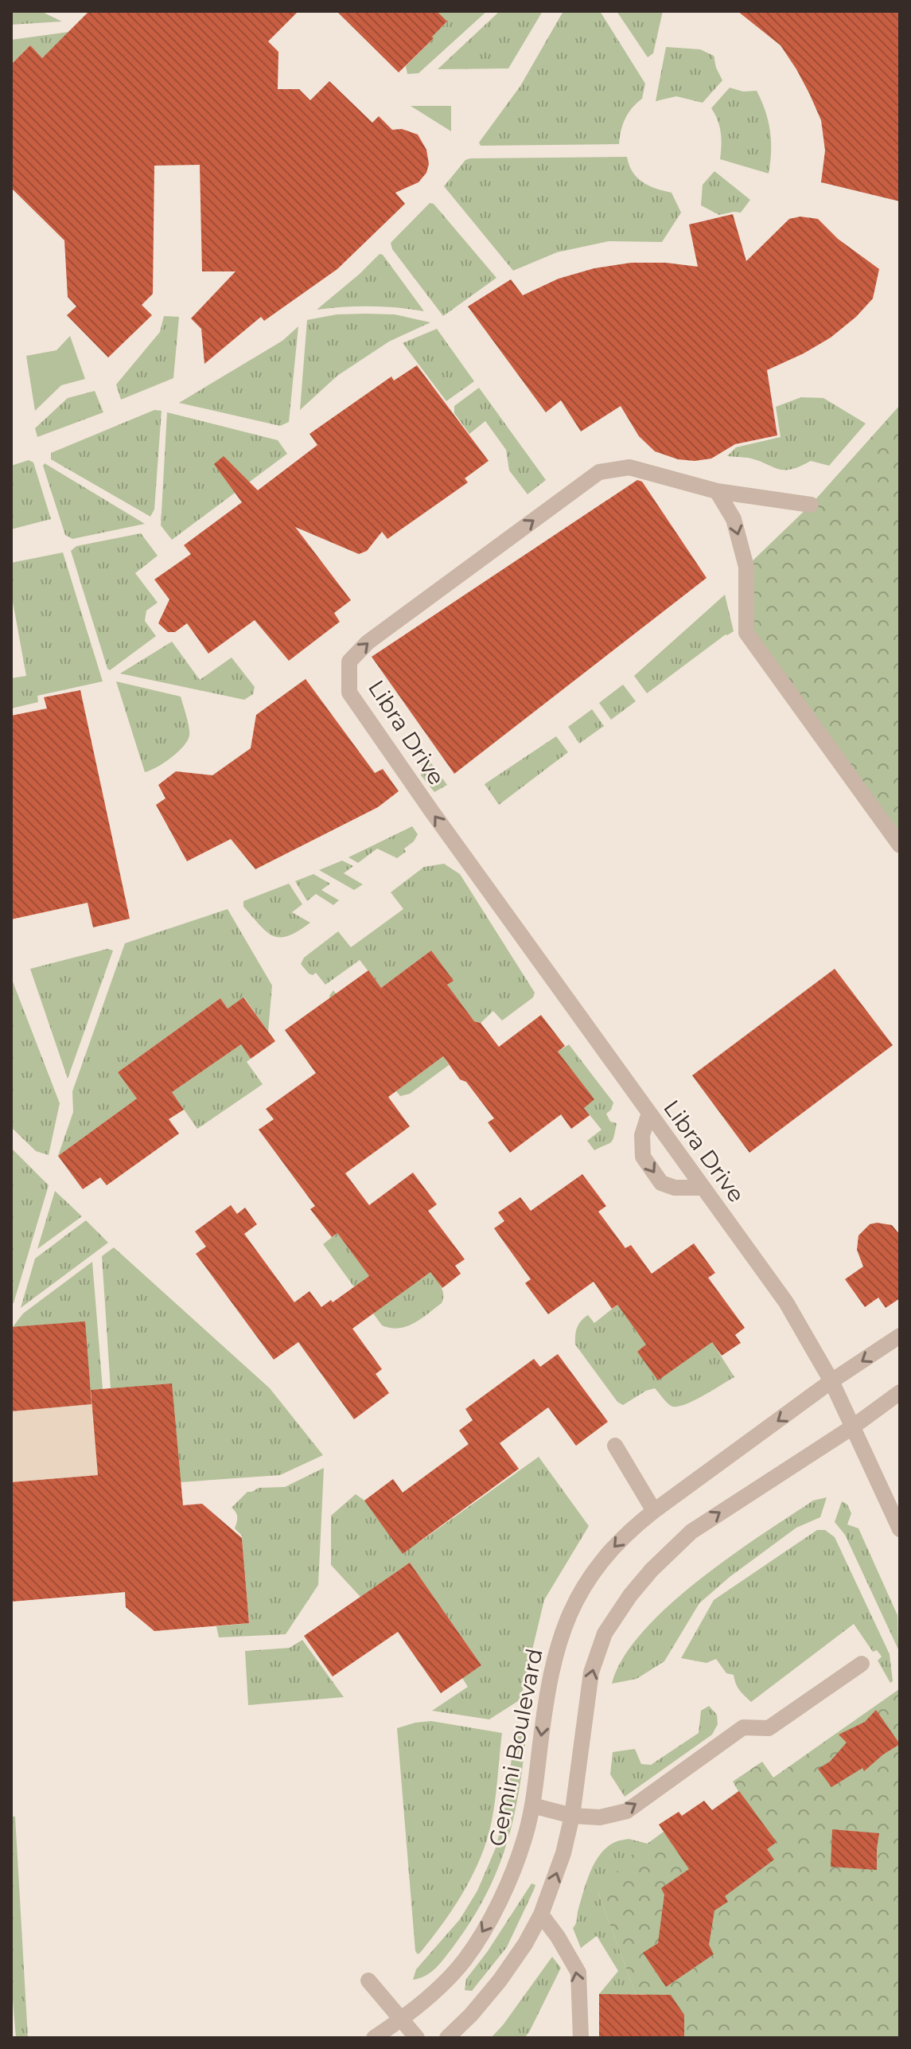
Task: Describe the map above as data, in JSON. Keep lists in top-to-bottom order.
{
  "streets": {
    "street": ["Libra Drive", "Gemini Boulevard"]
  },
  "crossings": [
    ["Libra Drive", "Gemini Boulevard"]
  ]
}
